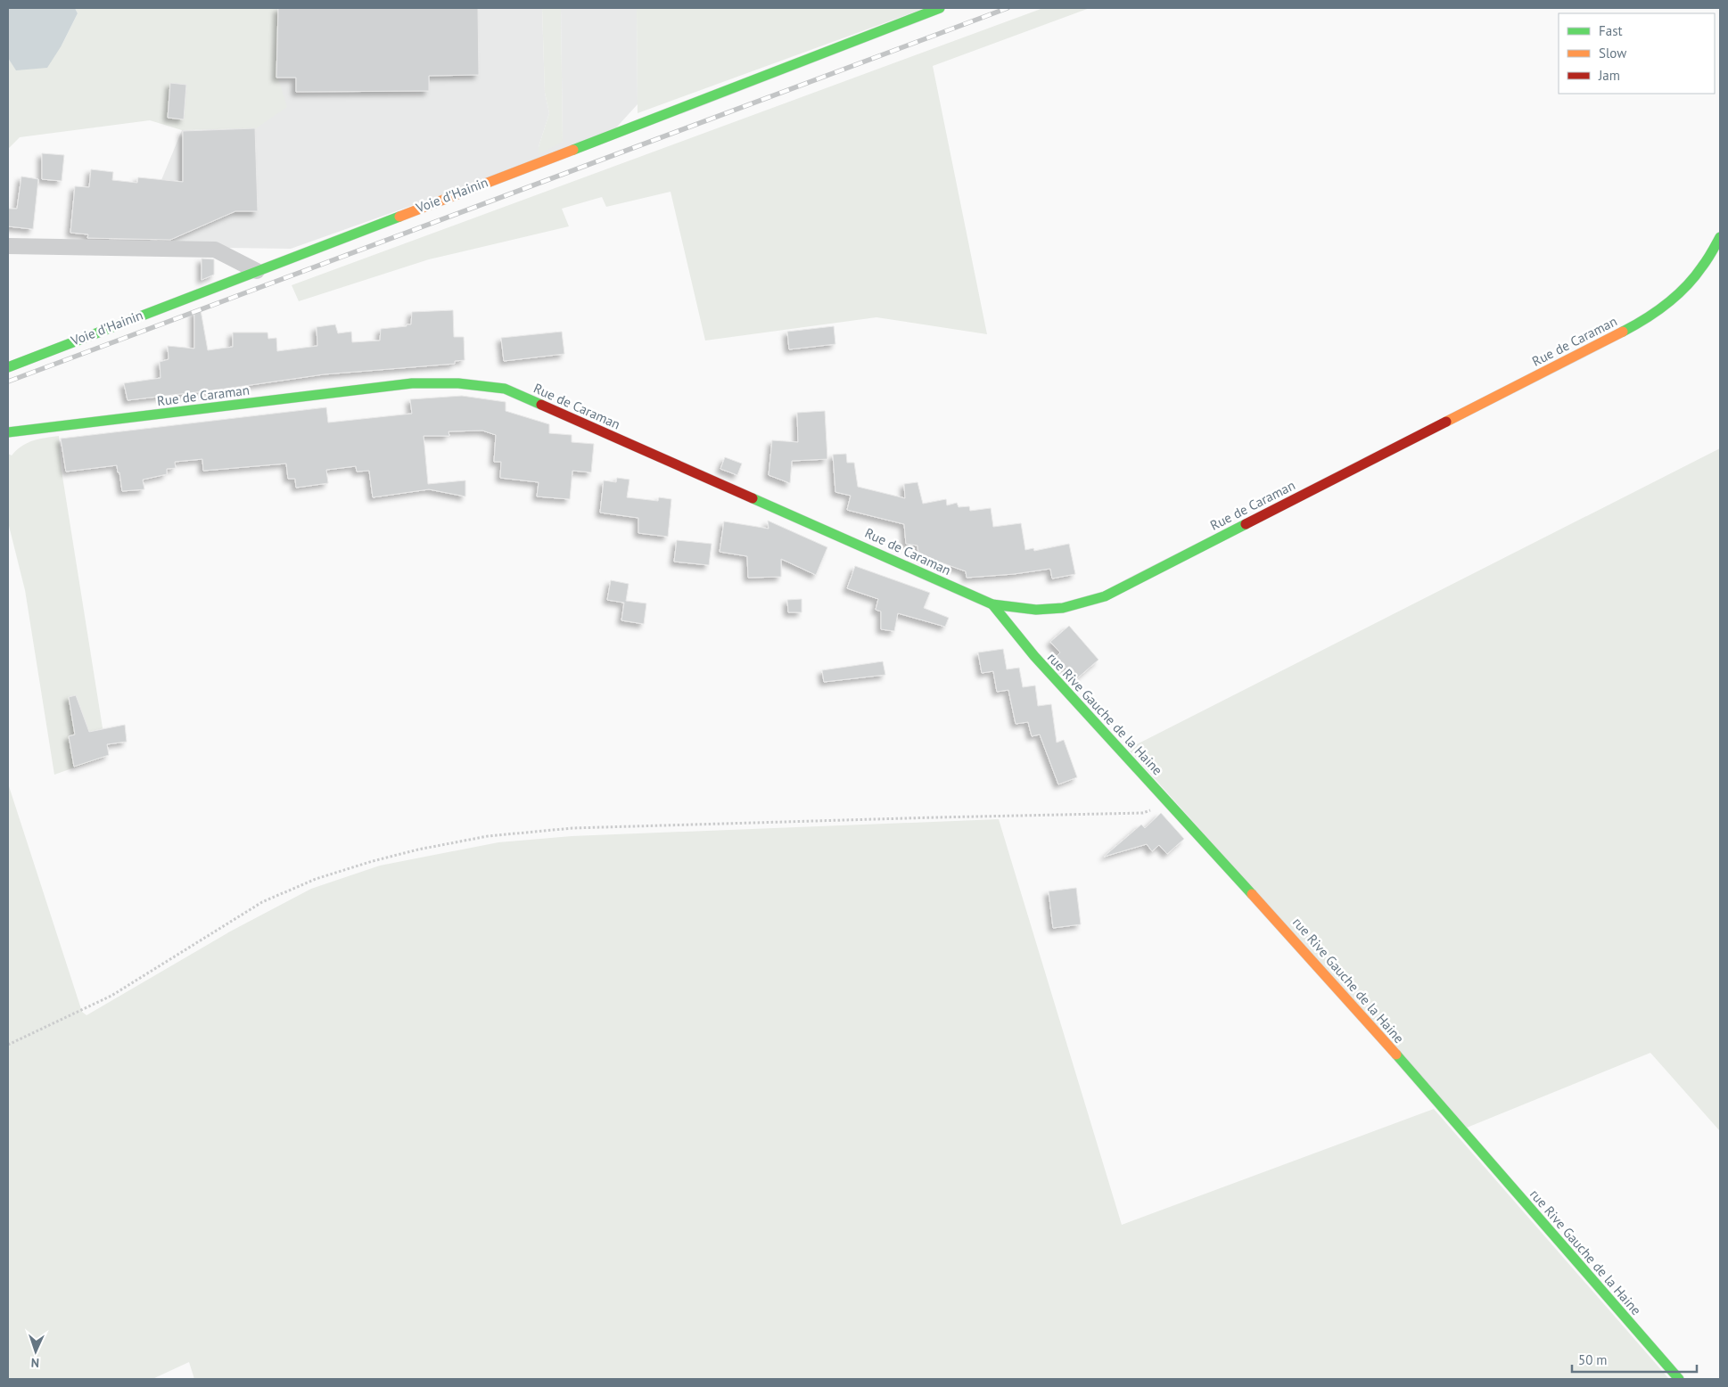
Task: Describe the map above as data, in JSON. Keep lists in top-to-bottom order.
{
  "streets": {
    "street": ["Voie d'Hainin", "Rue de Caraman", "rue Rive Gauche de la Haine"]
  },
  "crossings": [
    ["Rue de Caraman", "rue Rive Gauche de la Haine"]
  ],
  "legend": ["Fast", "Slow", "Jam"],
  "scale_bar": "50 m",
  "north": "bottom"
}
